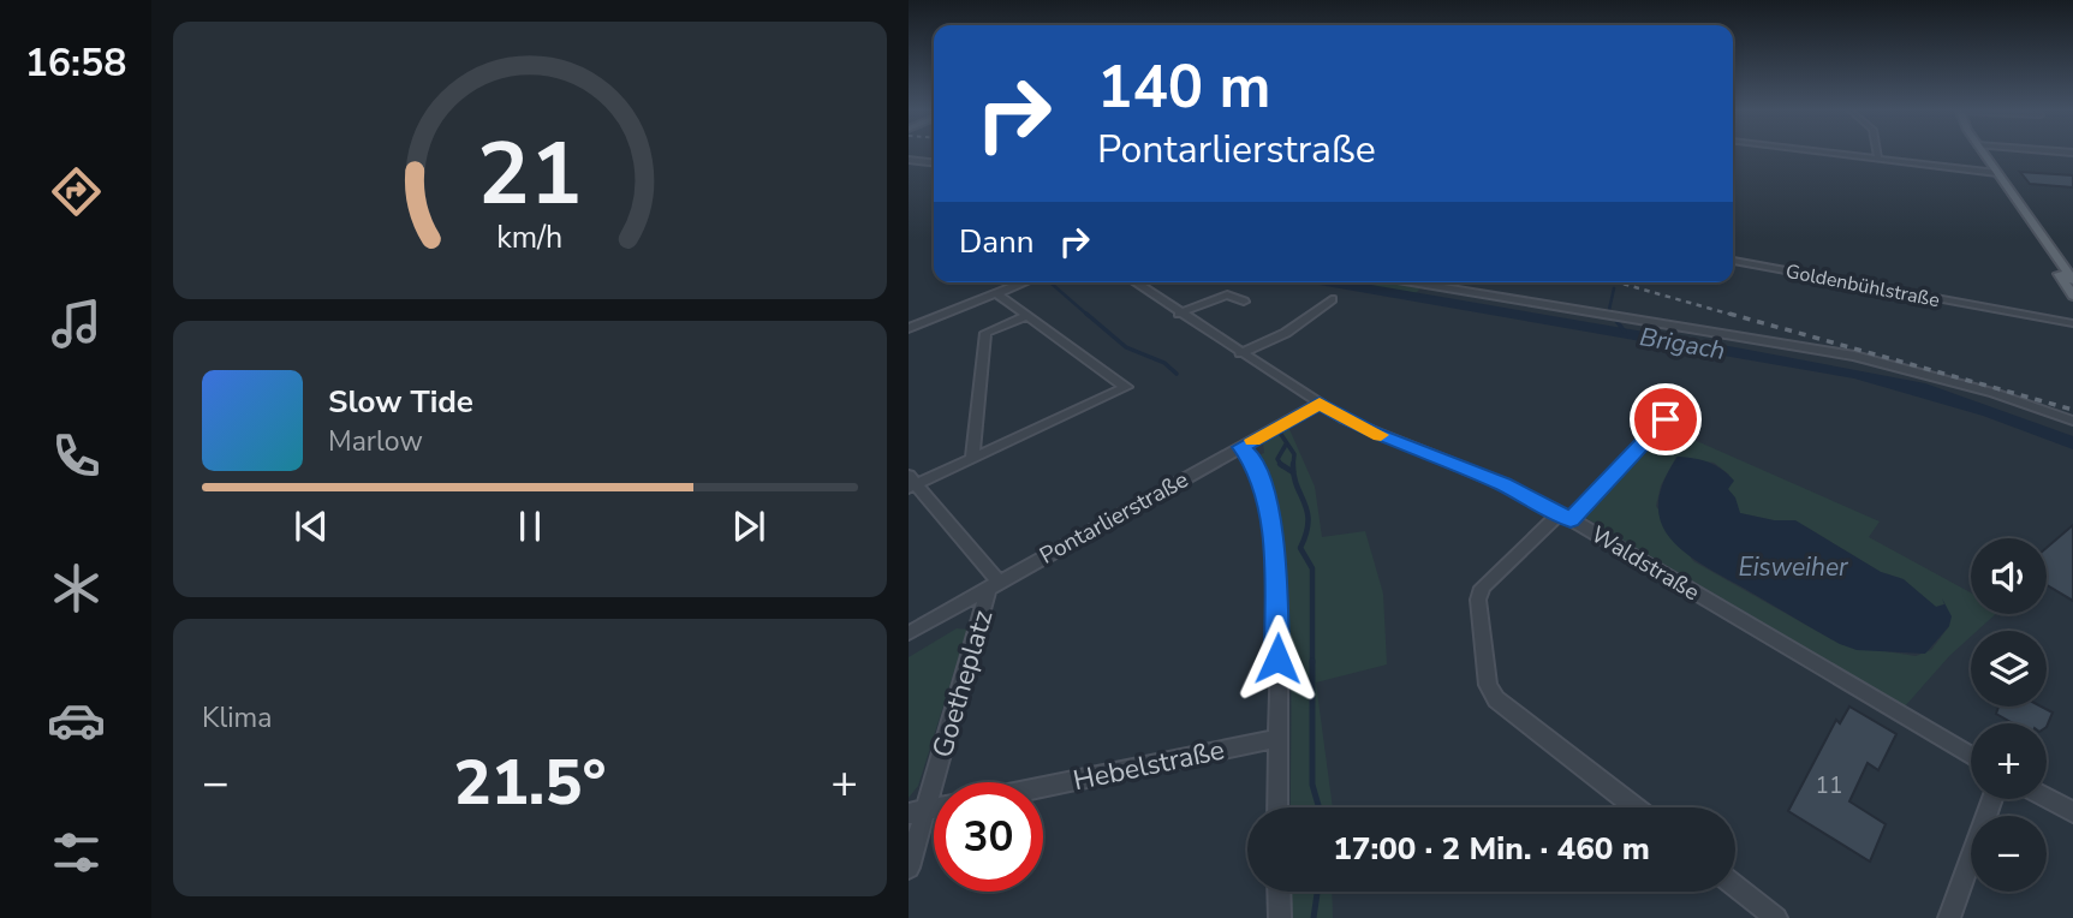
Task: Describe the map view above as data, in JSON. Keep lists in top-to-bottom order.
{
  "streets": {
    "street": [
      "Goldenbühlstraße",
      "Pontarlierstraße",
      "Waldstraße",
      "Goetheplatz",
      "Hebelstraße"
    ]
  },
  "crossings": [
    ["Pontarlierstraße", "Waldstraße"],
    ["Pontarlierstraße", "Goetheplatz"]
  ],
  "water": ["Brigach", "Eisweiher"],
  "house_numbers": ["11"],
  "page": {
    "tabs": "16:58",
    "turn": ["140 m", "Pontarlierstraße"],
    "then": "Dann",
    "song": ["Slow Tide", "Marlow"],
    "map_buttons": ["+", "−"],
    "tile": "Klima",
    "heat": ["−", "21.5°", "+"],
    "limit": "30",
    "trip": "17:00 · 2 Min. · 460 m",
    "gauge": ["21", "km/h"]
  }
}
